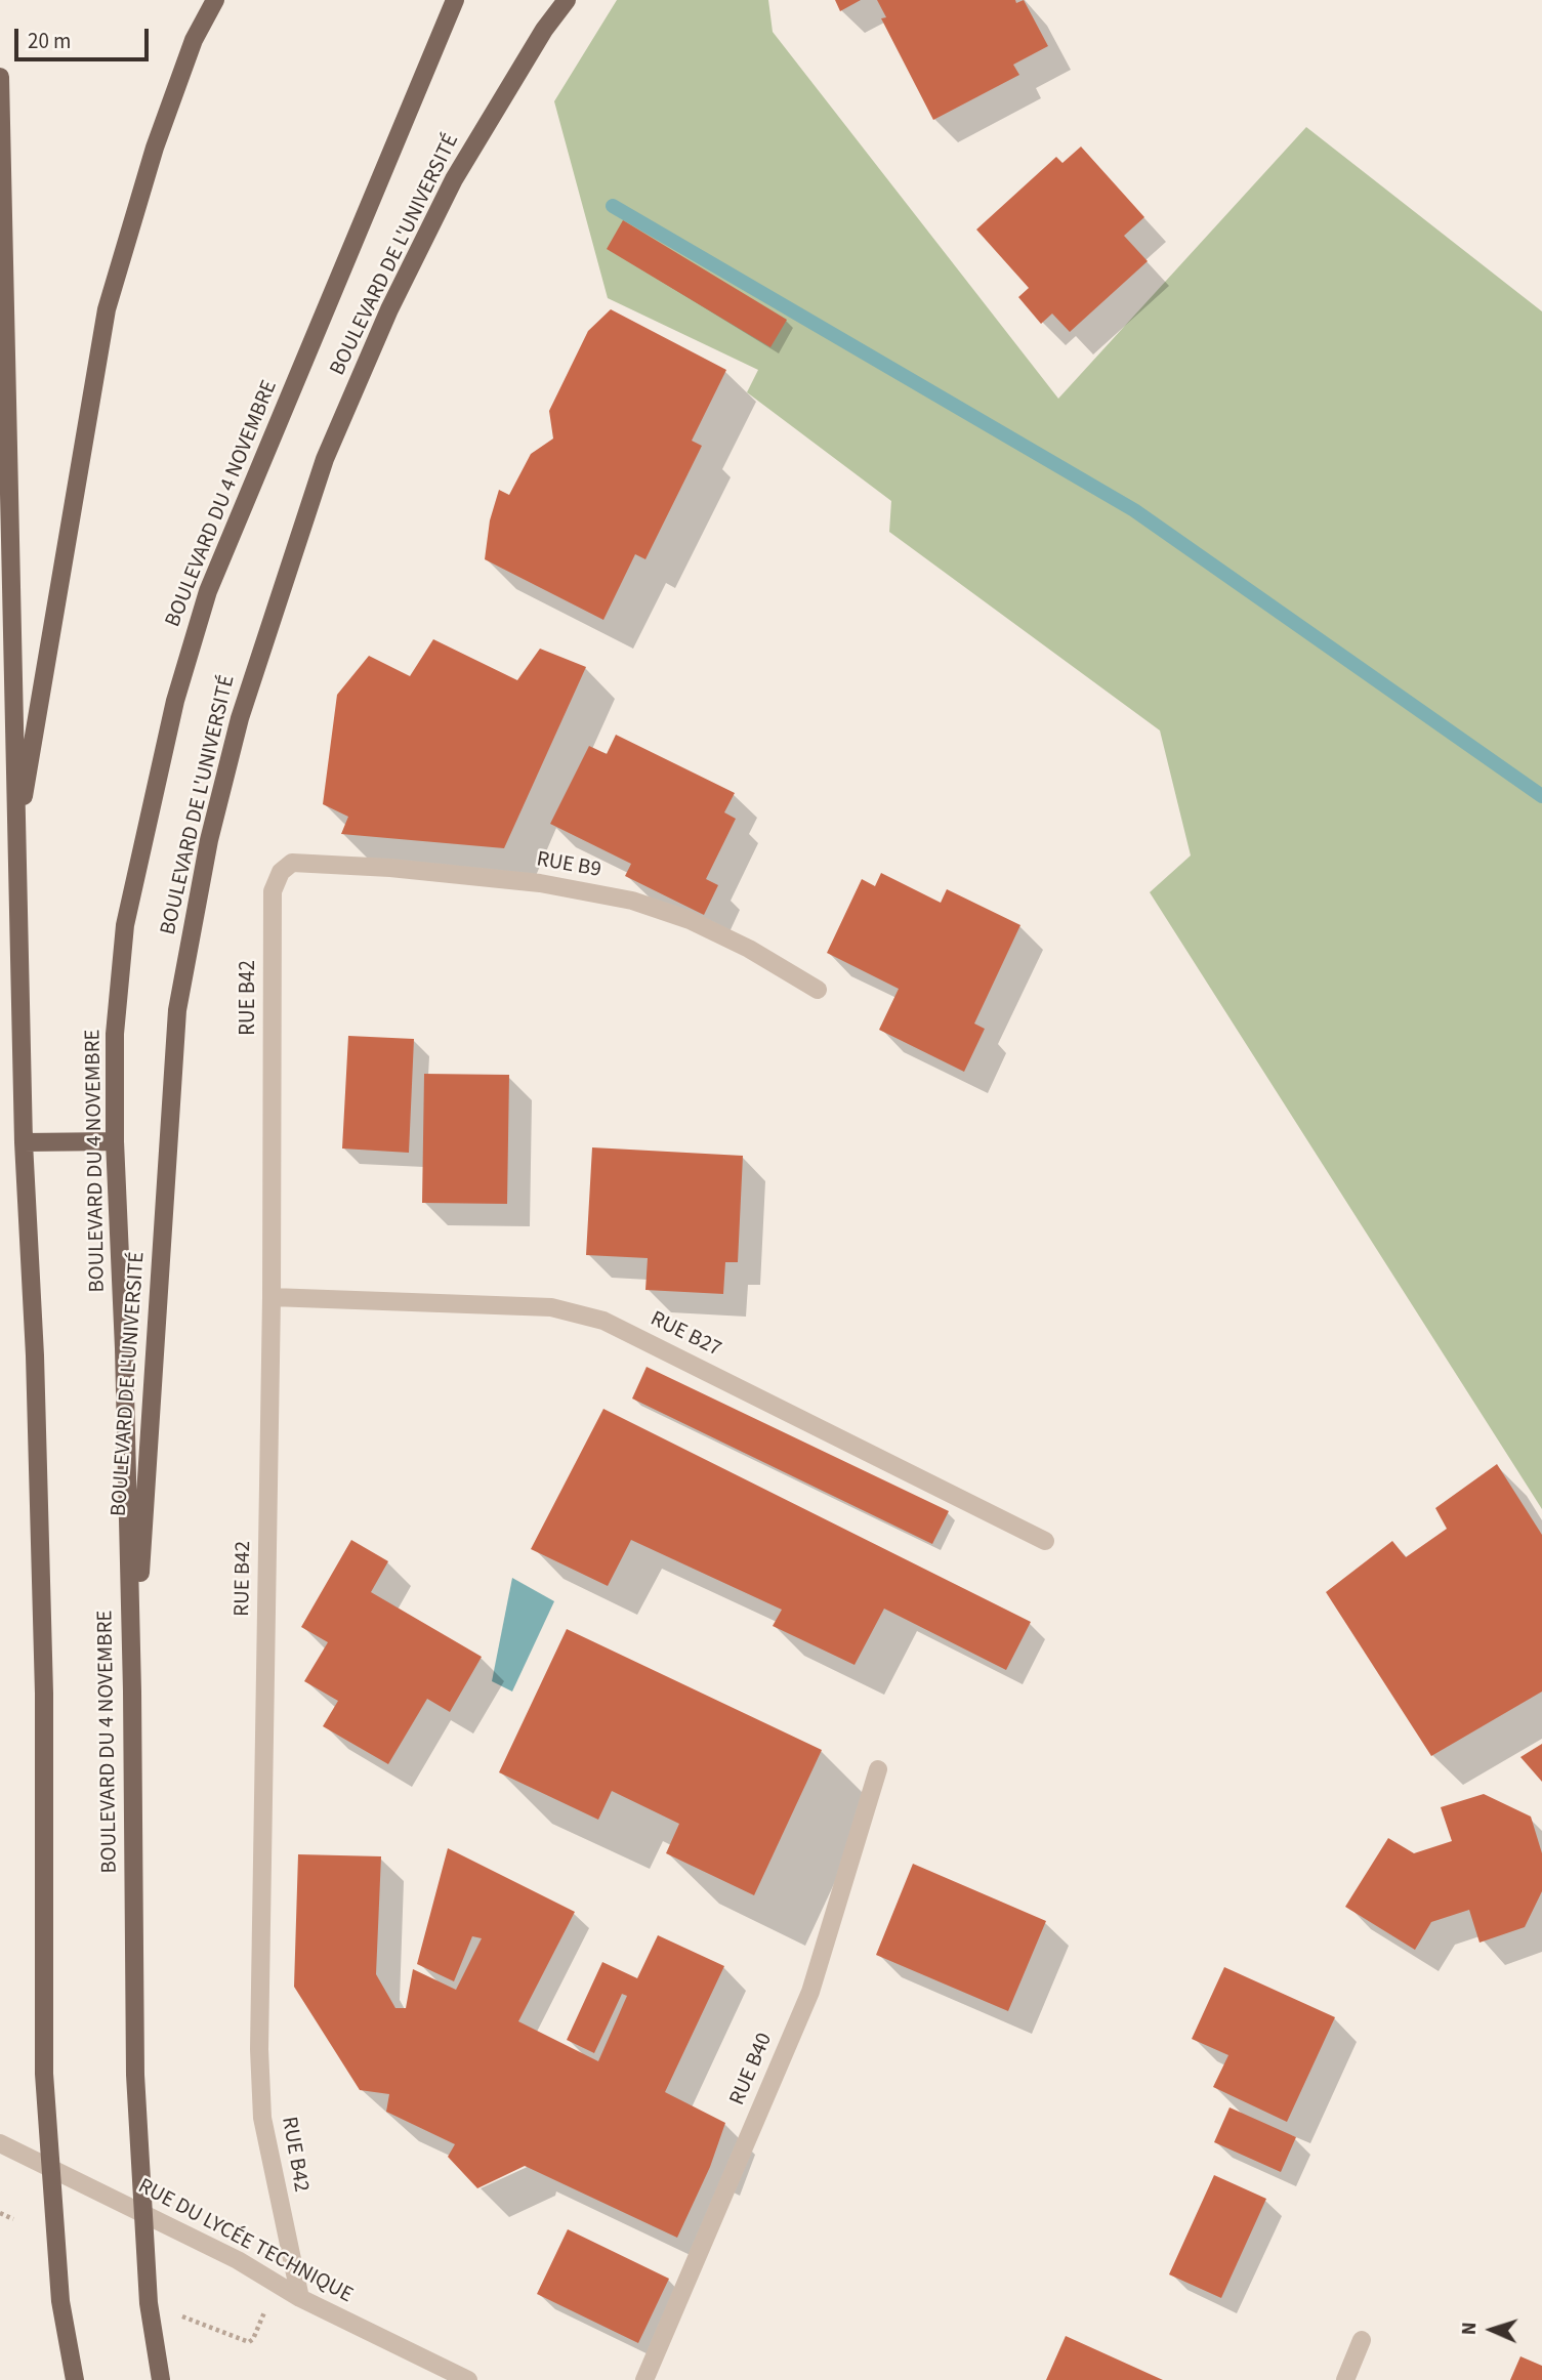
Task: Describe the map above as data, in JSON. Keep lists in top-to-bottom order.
{
  "streets": {
    "main road": ["BOULEVARD DE L'UNIVERSITÉ", "BOULEVARD DU 4 NOVEMBRE"],
    "street": [
      "RUE B9",
      "RUE B42",
      "RUE B27",
      "RUE B40",
      "RUE DU LYCÉE TECHNIQUE"
    ]
  },
  "crossings": [
    ["BOULEVARD DE L'UNIVERSITÉ", "BOULEVARD DU 4 NOVEMBRE"],
    ["RUE B9", "RUE B42"],
    ["RUE B42", "RUE B27"],
    ["RUE B42", "RUE DU LYCÉE TECHNIQUE"]
  ],
  "scale_bar": "20 m",
  "north": "left"
}
